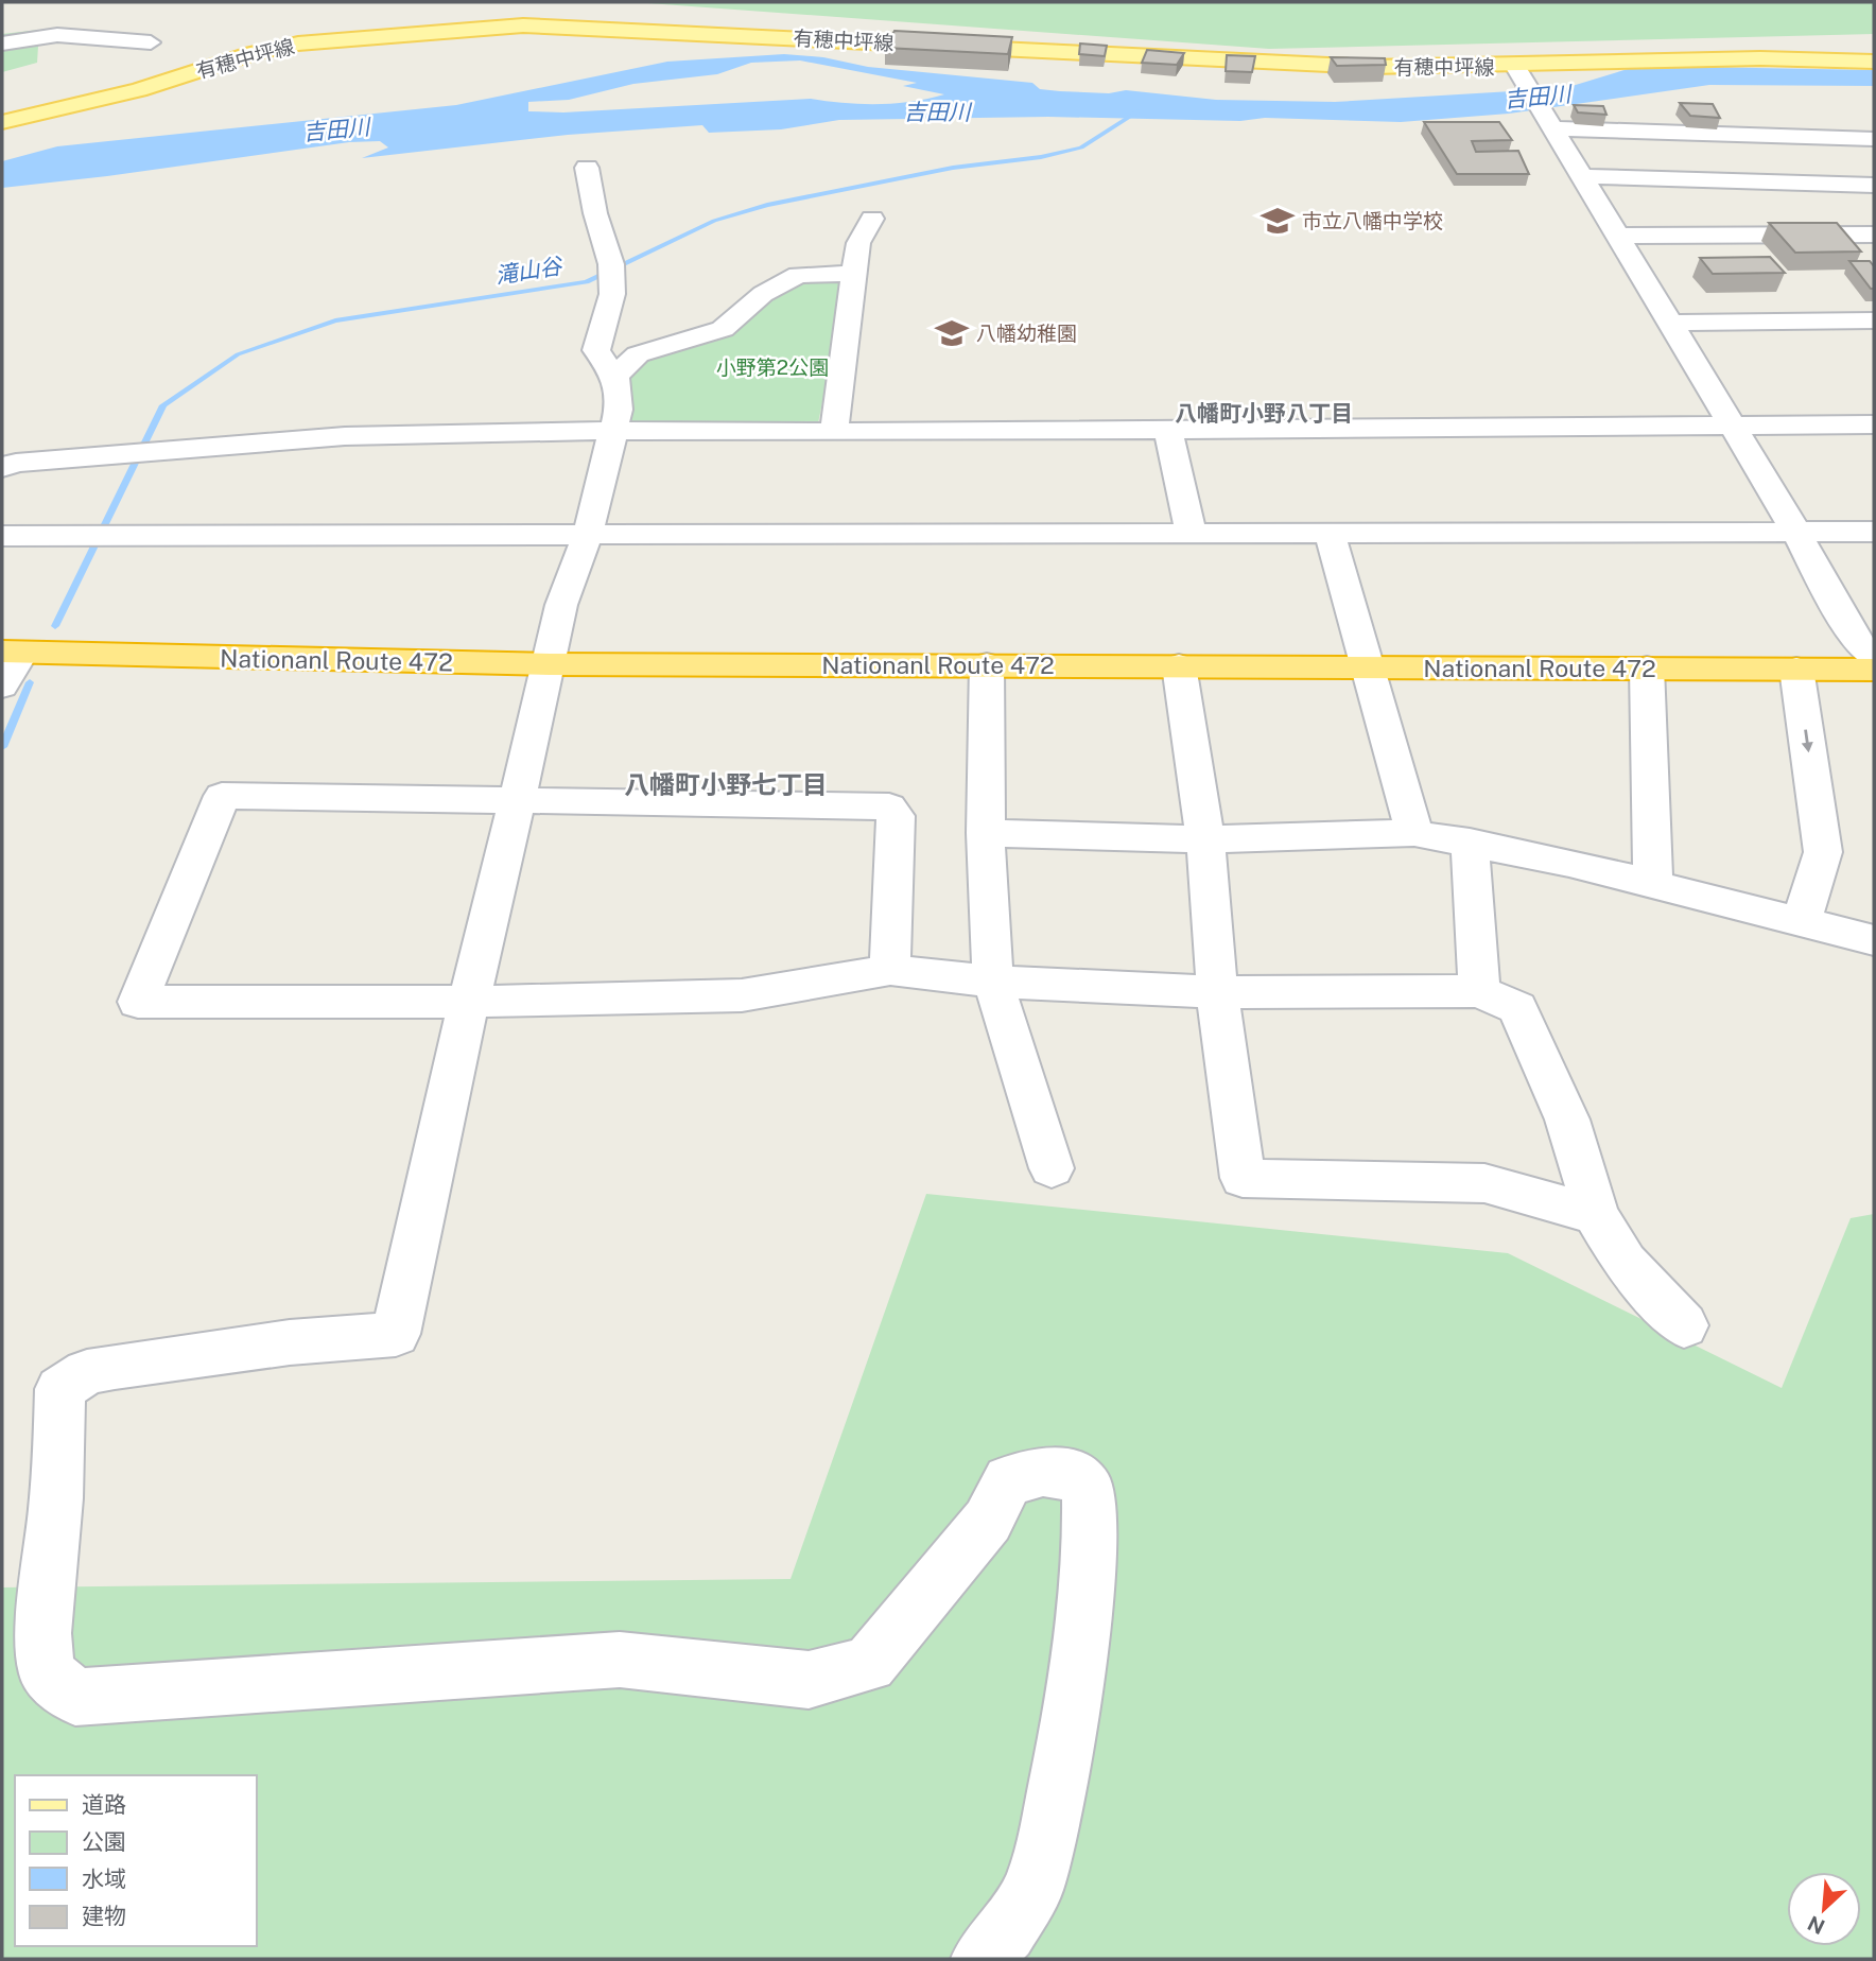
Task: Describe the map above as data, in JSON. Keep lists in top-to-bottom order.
{
  "streets": {
    "highway": ["Nationanl Route 472"],
    "main road": ["有穂中坪線"]
  },
  "districts": ["八幡町小野八丁目", "八幡町小野七丁目"],
  "water": ["吉田川", "滝山谷"],
  "parks": ["小野第2公園"],
  "places": {
    "school or university": ["市立八幡中学校", "八幡幼稚園"]
  },
  "legend": [
    "道路",
    "公園",
    "水域",
    "建物"
  ],
  "north": "bottom left"
}
